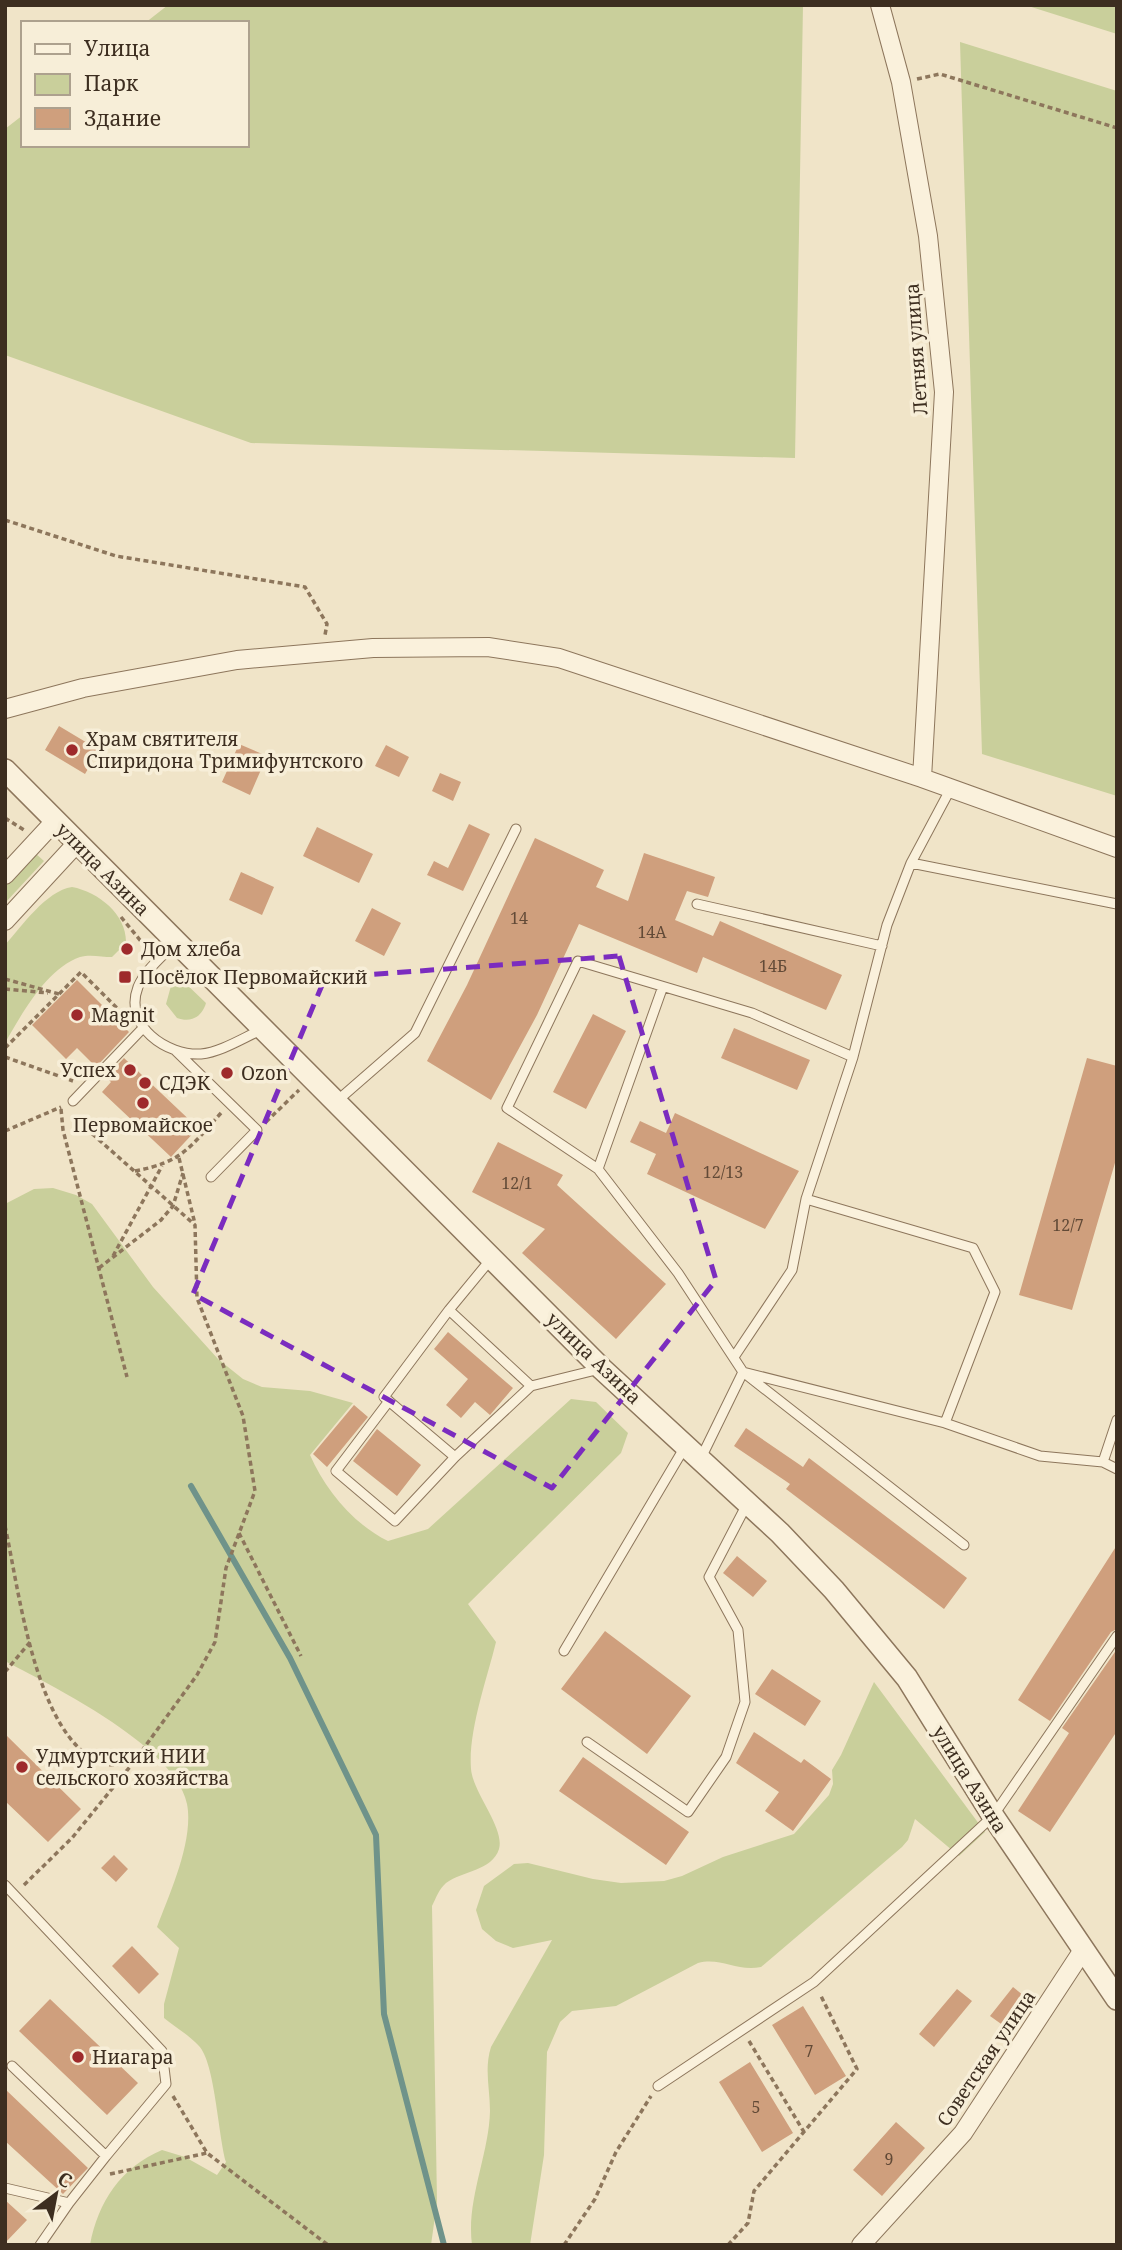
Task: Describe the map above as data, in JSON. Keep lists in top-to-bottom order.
{
  "streets": {
    "street": ["Летняя улица", "улица Азина", "Советская улица"]
  },
  "crossings": [
    ["улица Азина", "Советская улица"]
  ],
  "places": {
    "other": [
      "Храм святителя Спиридона Тримифунтского",
      "Дом хлеба",
      "Magnit",
      "Успех",
      "Ozon",
      "СДЭК",
      "Первомайское",
      "Удмуртский НИИ сельского хозяйства",
      "Ниагара"
    ],
    "transit": ["Посёлок Первомайский"]
  },
  "house_numbers": [
    "14",
    "14А",
    "14Б",
    "12/13",
    "12/1",
    "12/7",
    "7",
    "5",
    "9"
  ],
  "legend": ["Улица", "Парк", "Здание"],
  "north": "top right"
}
